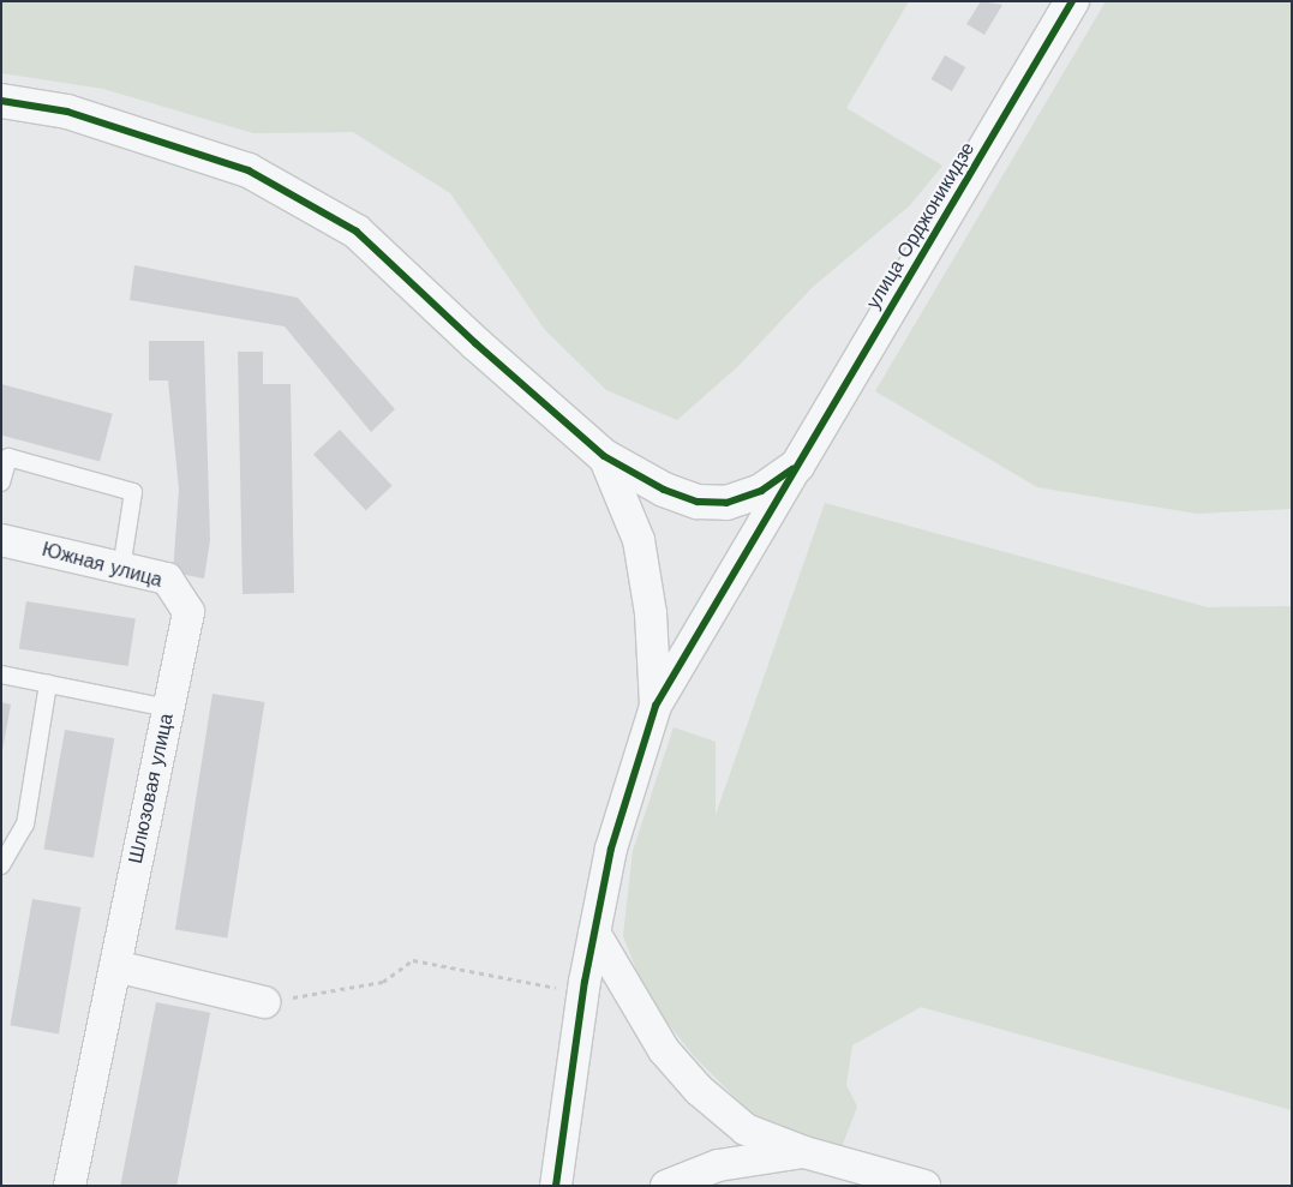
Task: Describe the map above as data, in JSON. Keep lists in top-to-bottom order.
{
  "streets": {
    "street": ["улица Орджоникидзе", "Южная улица", "Шлюзовая улица"]
  },
  "crossings": [
    ["Южная улица", "Шлюзовая улица"]
  ]
}
